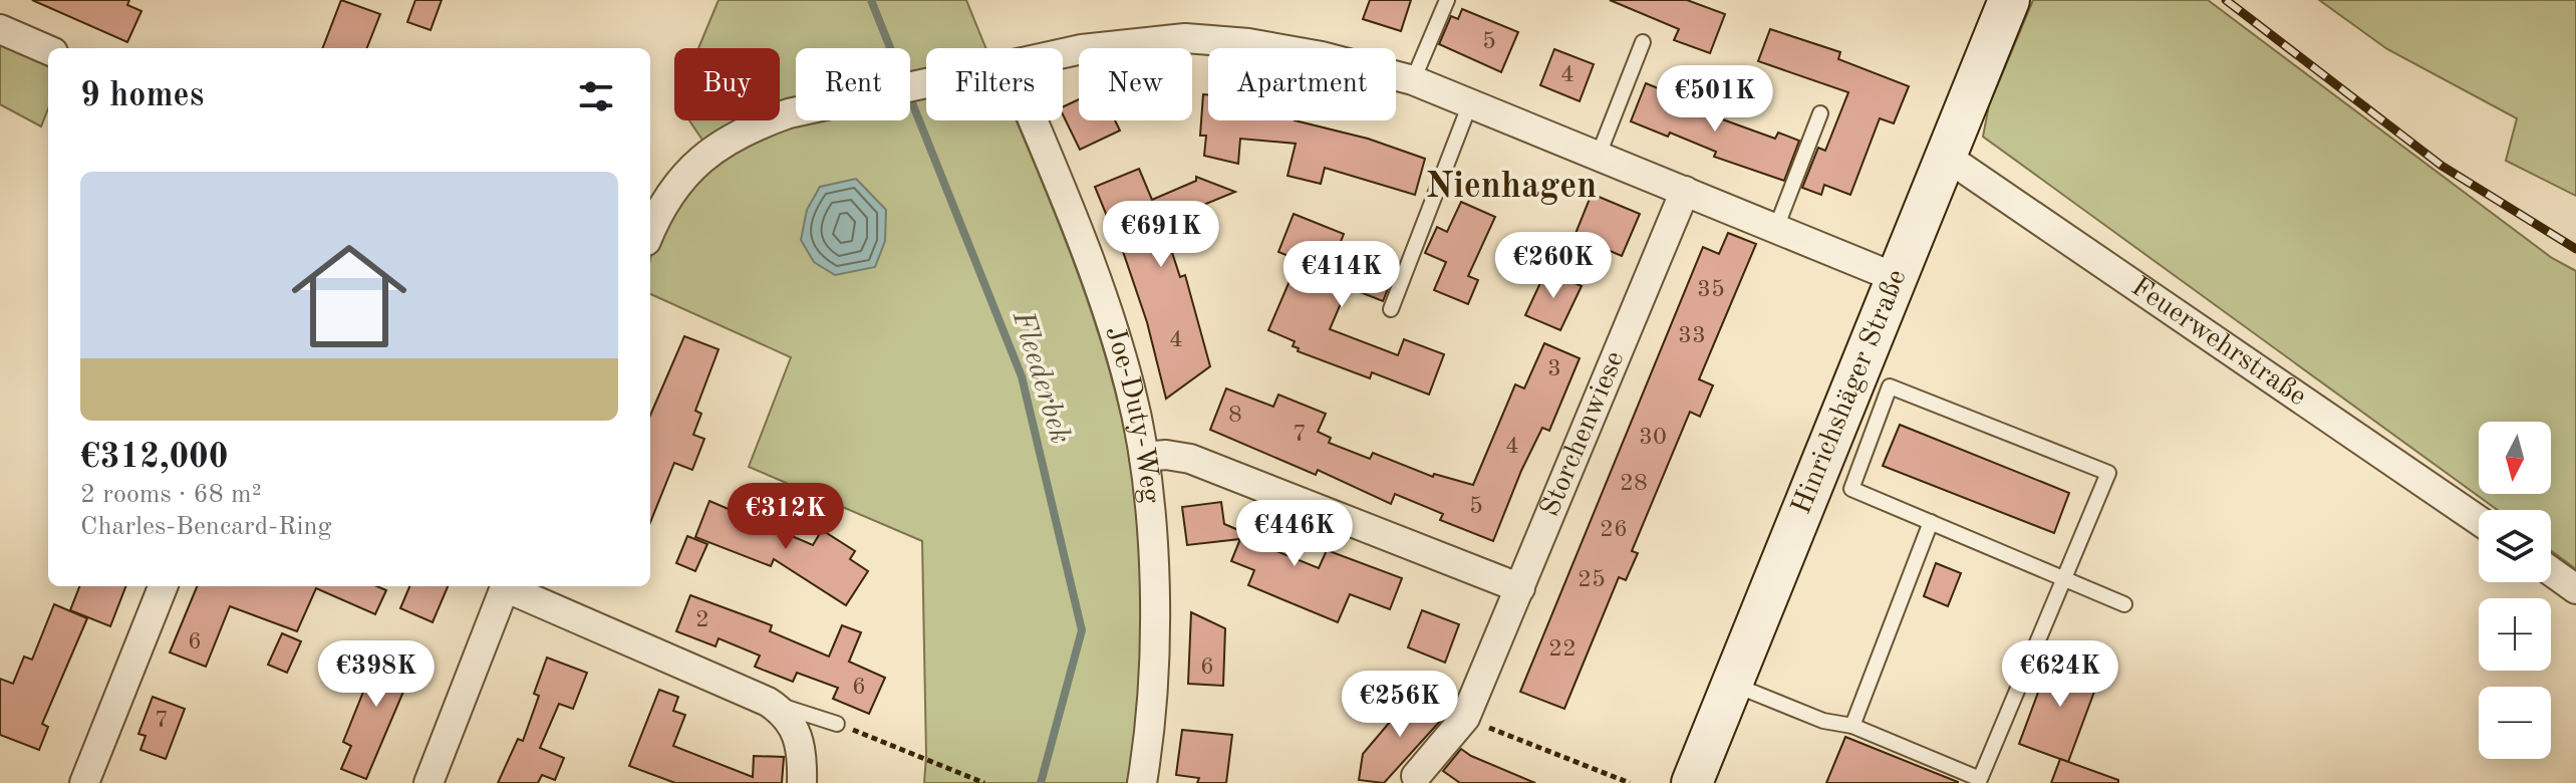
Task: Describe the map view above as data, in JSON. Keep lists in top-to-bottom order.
{
  "streets": {
    "main road": ["Hinrichshäger Straße"],
    "street": ["Feuerwehrstraße", "Joe-Duty-Weg", "Storchenwiese"]
  },
  "crossings": [
    ["Feuerwehrstraße", "Hinrichshäger Straße"]
  ],
  "districts": ["Nienhagen"],
  "water": ["Fleederbek"],
  "house_numbers": [
    "5",
    "4",
    "35",
    "33",
    "4",
    "3",
    "8",
    "7",
    "30",
    "4",
    "28",
    "5",
    "26",
    "25",
    "2",
    "6",
    "22",
    "6",
    "6",
    "7"
  ],
  "north": "bottom",
  "page": {
    "chip": [
      "Buy",
      "Rent",
      "Filters",
      "New",
      "Apartment"
    ],
    "heading": "9 homes",
    "price": [
      "€501K",
      "€691K",
      "€260K",
      "€414K",
      "€312K",
      "€446K",
      "€398K",
      "€624K",
      "€256K"
    ],
    "list": [
      {
        "name": "€312,000",
        "note": "2 rooms · 68 m² · Charles-Bencard-Ring"
      }
    ],
    "map_buttons": ["+", "−"]
  }
}
